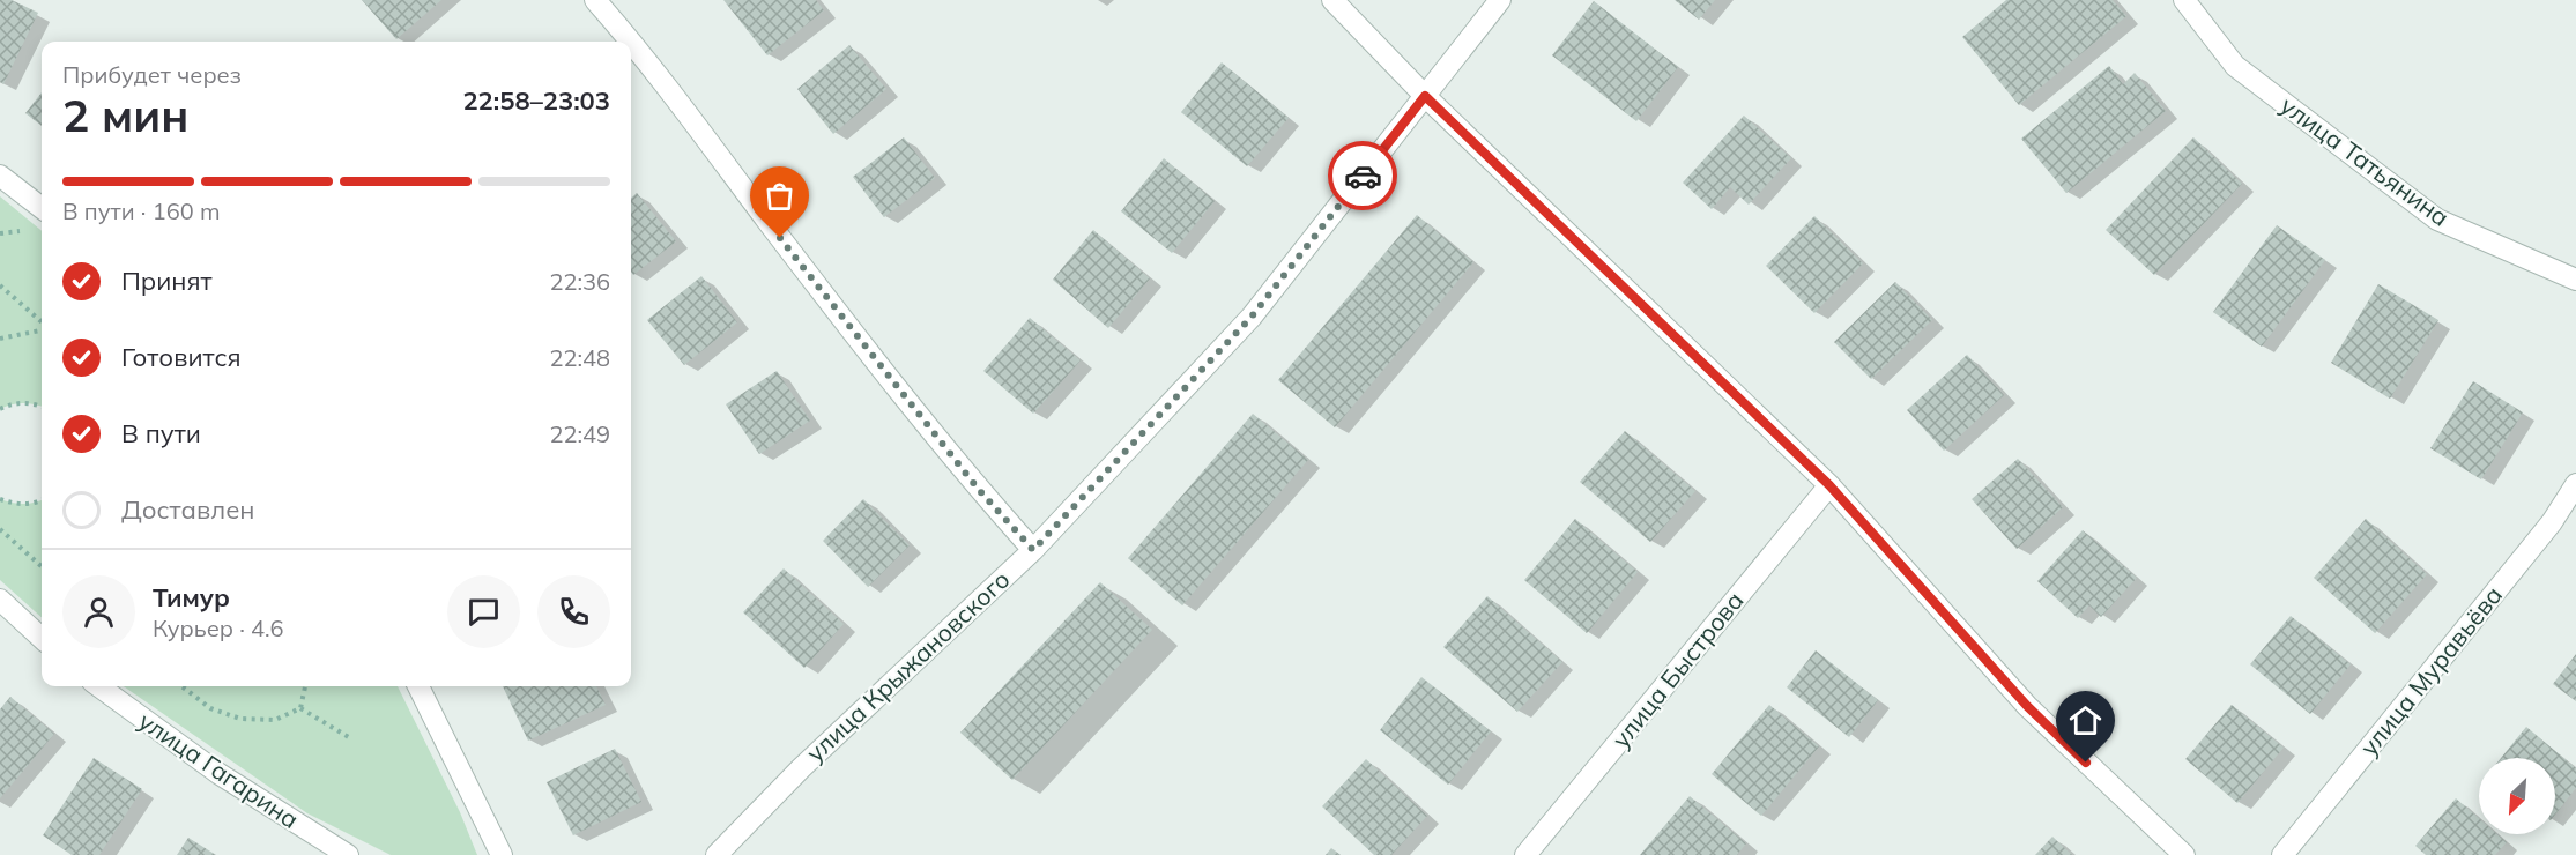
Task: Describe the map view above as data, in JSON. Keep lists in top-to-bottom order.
{
  "streets": {
    "street": [
      "улица Татьянина",
      "улица Крыжановского",
      "улица Быстрова",
      "улица Муравьёва",
      "улица Гагарина"
    ]
  },
  "north": "bottom left",
  "page": {
    "heading": ["2 мин", "Прибудет через", "22:58–23:03"],
    "panel": ["Тимур", "Курьер · 4.6"],
    "bar": "В пути · 160 m",
    "list": [
      ["Принят", "22:36"],
      ["Готовится", "22:48"],
      ["В пути", "22:49"],
      "Доставлен"
    ]
  }
}
